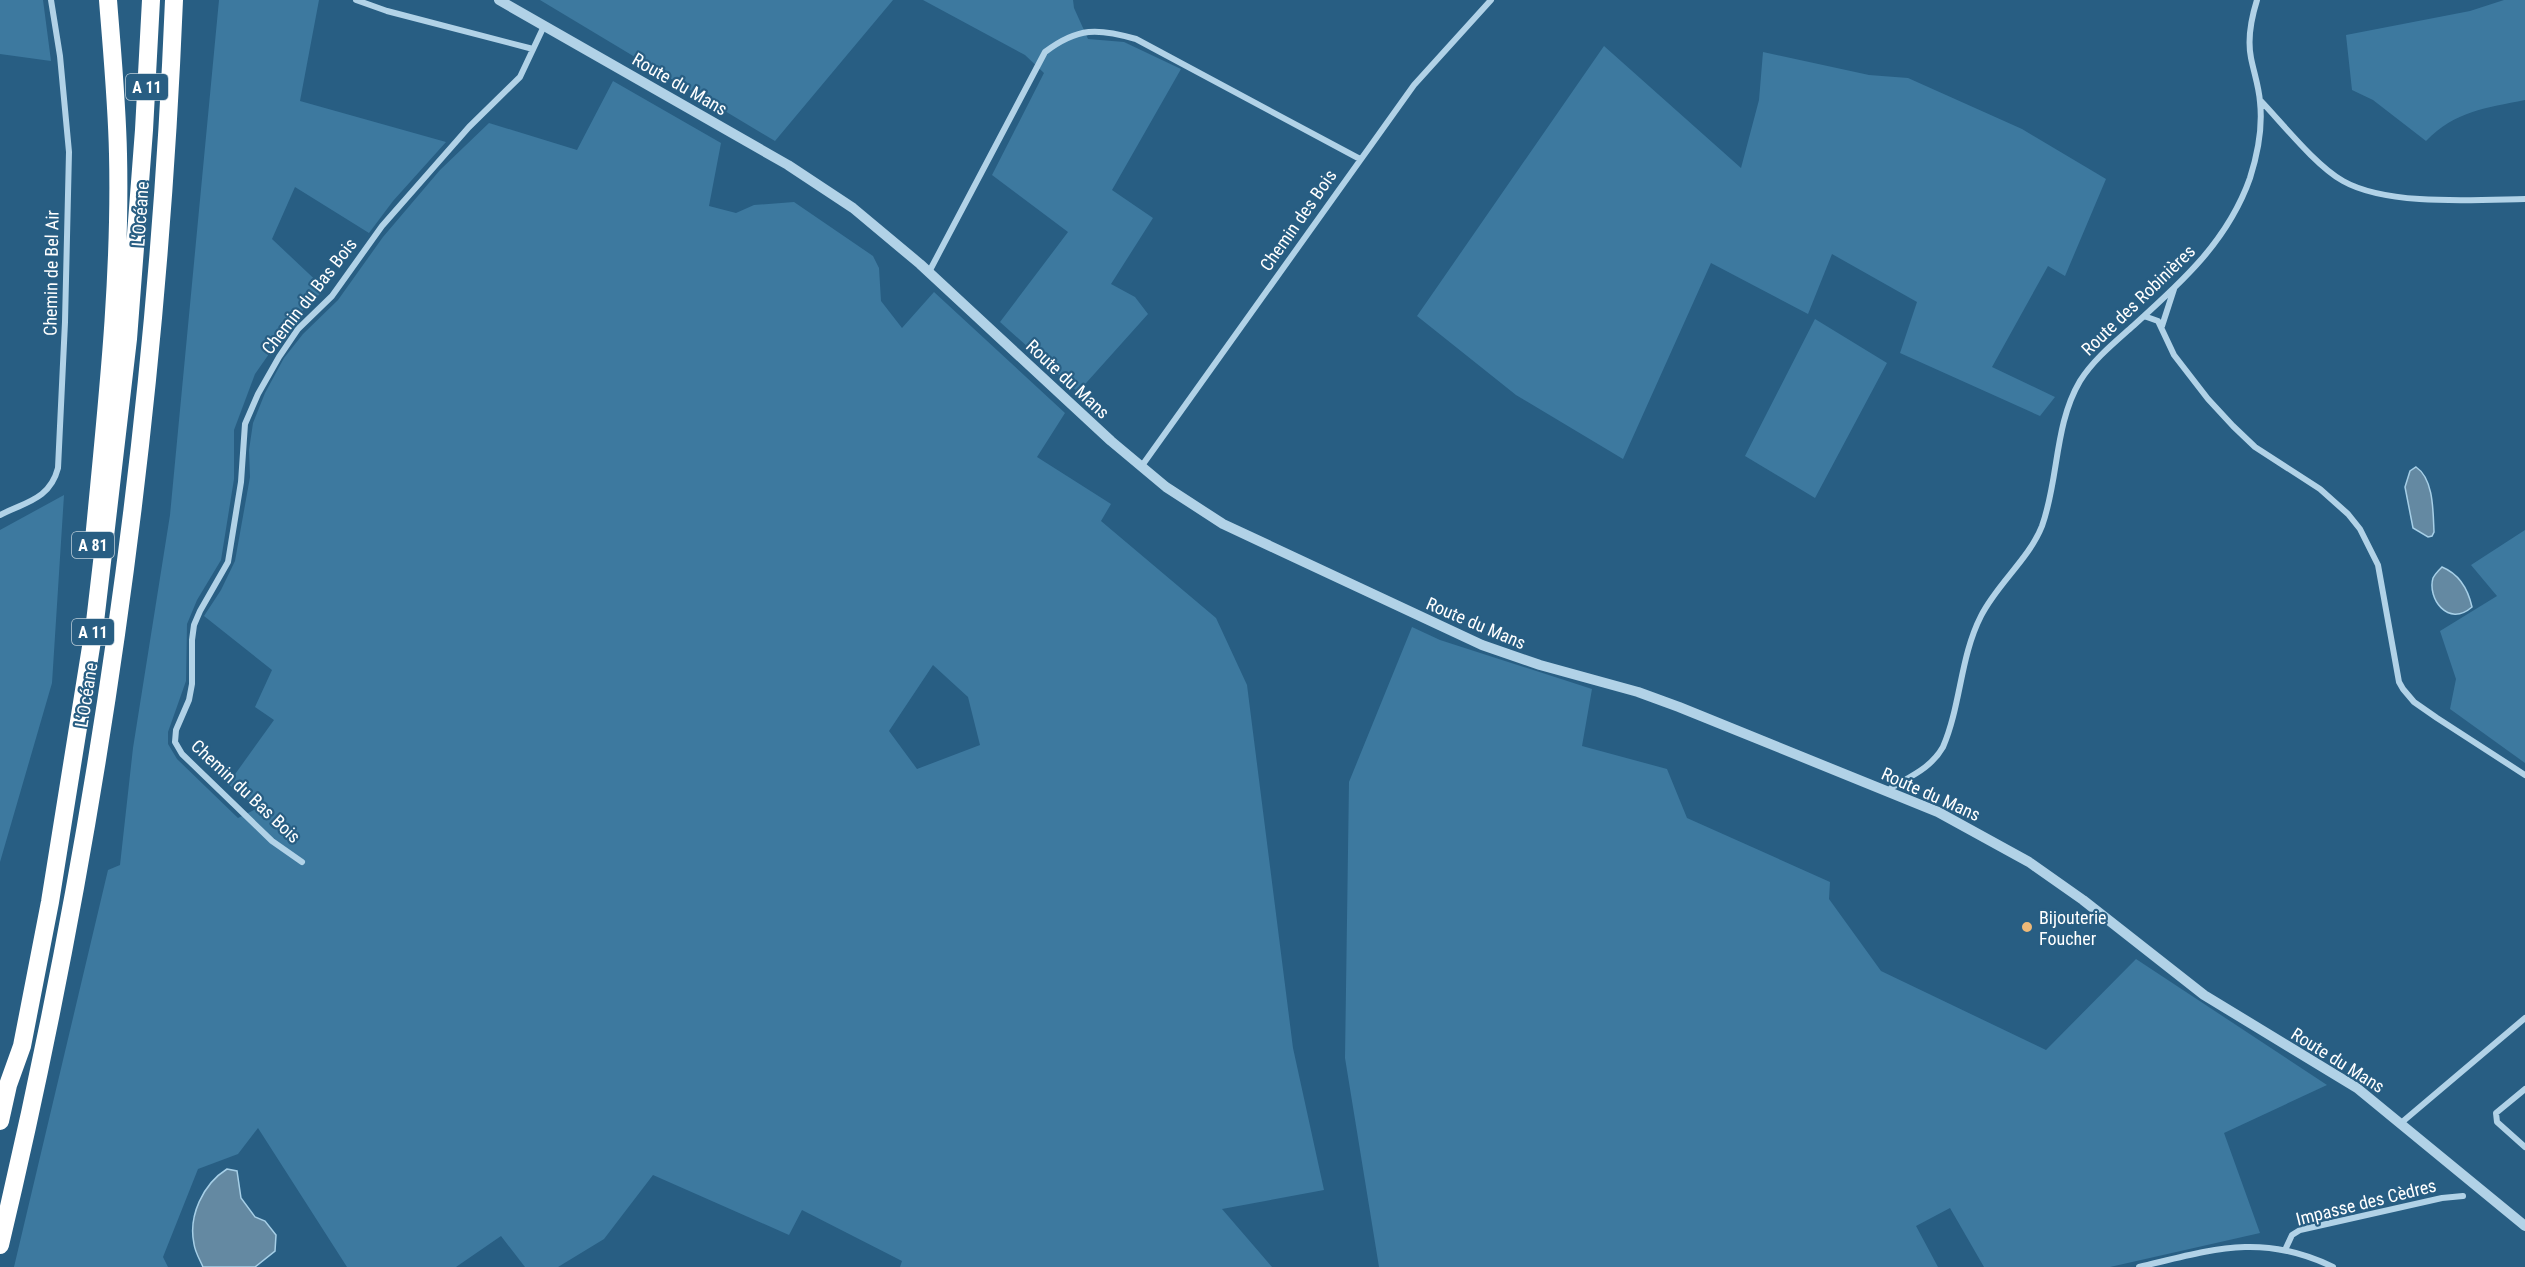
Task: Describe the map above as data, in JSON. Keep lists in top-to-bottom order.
{
  "streets": {
    "highway": ["A 11", "L’Océane", "A 81"],
    "street": [
      "Route du Mans",
      "Chemin des Bois",
      "Chemin de Bel Air",
      "Chemin du Bas Bois",
      "Route des Robinières",
      "Impasse des Cèdres"
    ]
  },
  "crossings": [
    ["Route du Mans", "Chemin des Bois"],
    ["Route du Mans", "Chemin du Bas Bois"],
    ["Route du Mans", "Route des Robinières"],
    ["L’Océane", "A 81"]
  ],
  "places": ["Bijouterie Foucher"]
}
